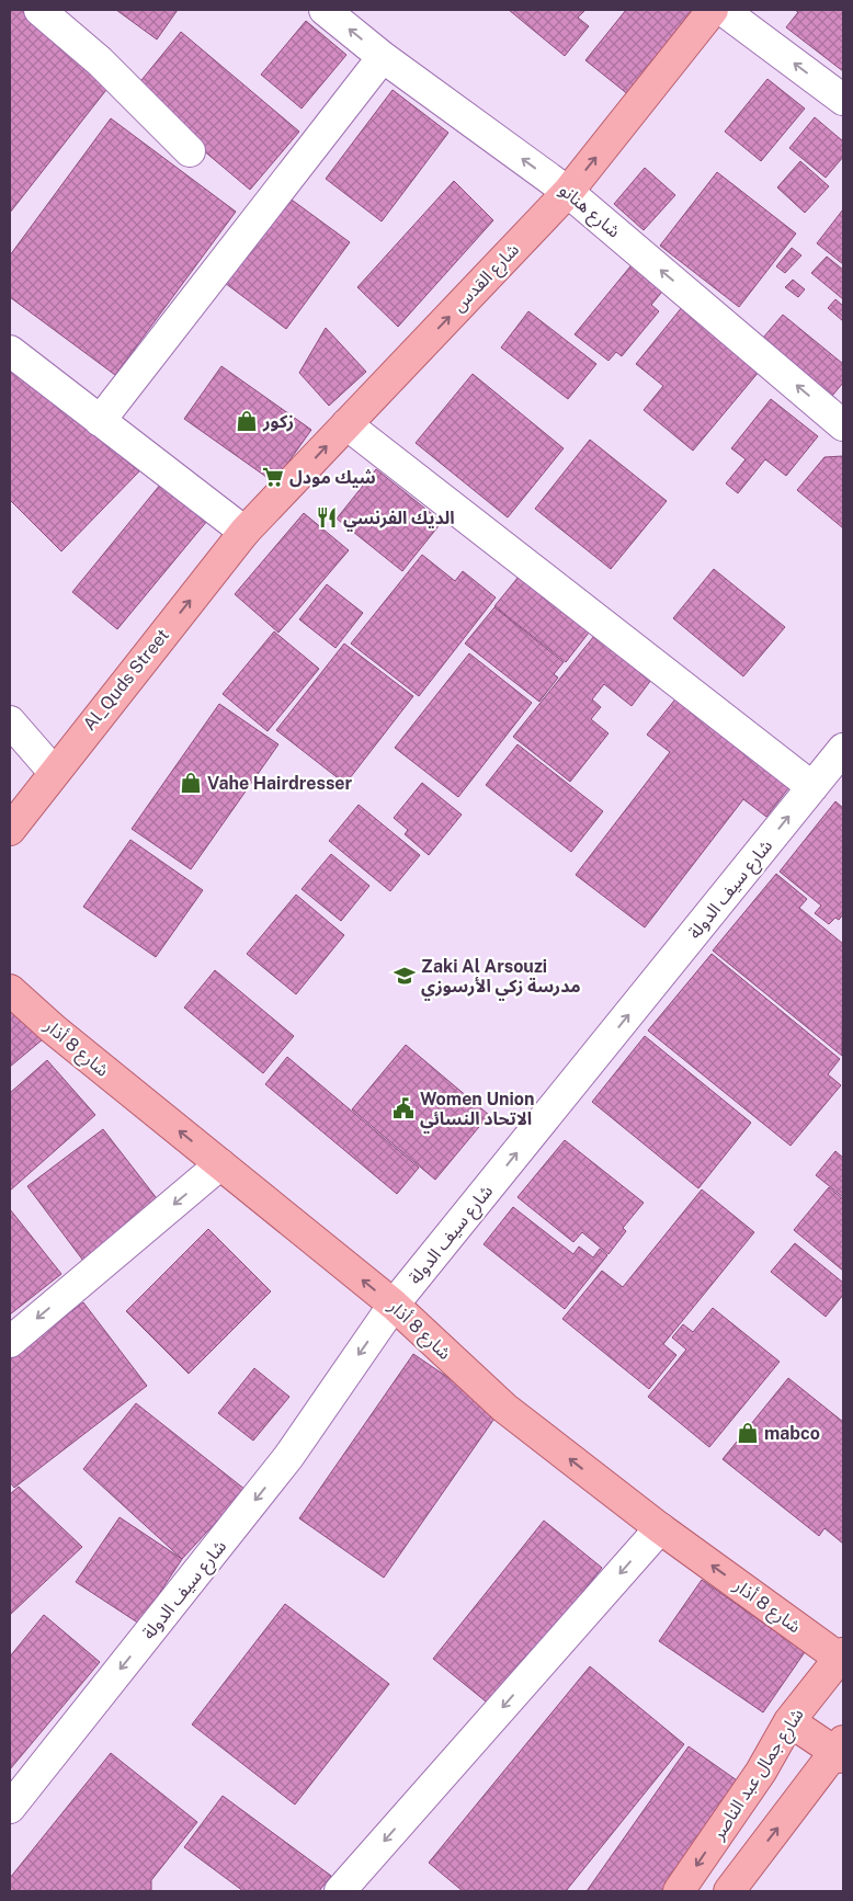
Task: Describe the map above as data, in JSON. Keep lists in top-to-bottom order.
{
  "streets": {
    "main road": [
      "شارع القدس",
      "Al_Quds Street",
      "شارع 8 أذار",
      "شارع جمال عبد الناصر"
    ],
    "street": ["شارع هنانو", "شارع سيف الدولة"]
  },
  "crossings": [
    ["شارع هنانو", "شارع القدس"],
    ["شارع القدس", "Al_Quds Street"],
    ["شارع سيف الدولة", "شارع 8 أذار"],
    ["شارع 8 أذار", "شارع جمال عبد الناصر"]
  ],
  "one_way": [
    "شارع هنانو",
    "شارع القدس",
    "Al_Quds Street",
    "شارع 8 أذار"
  ],
  "places": {
    "shop": ["زكور", "Vahe Hairdresser", "mabco"],
    "supermarket": ["شيك مودل"],
    "restaurant": ["الديك الفرنسي"],
    "school or university": ["Zaki Al Arsouzi مدرسة زكي الأرسوزي"],
    "public building": ["Women Union الاتحاد النسائي"]
  }
}
